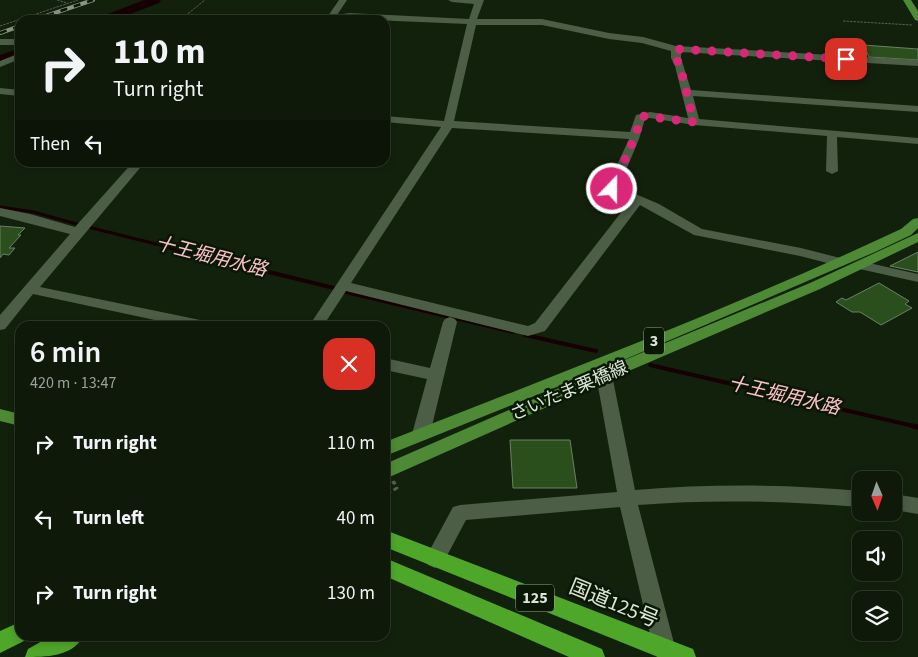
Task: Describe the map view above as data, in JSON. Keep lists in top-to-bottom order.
{
  "streets": {
    "highway": ["125", "国道125号"],
    "main road": ["3", "さいたま栗橋線"]
  },
  "water": ["十王堀用水路"],
  "north": "bottom",
  "page": {
    "turn": ["110 m", "Turn right"],
    "then": "Then",
    "heading": ["6 min", "420 m · 13:47"],
    "list": [
      {
        "name": "Turn right",
        "value": "110 m"
      },
      {
        "name": "Turn left",
        "value": "40 m"
      },
      {
        "name": "Turn right",
        "value": "130 m"
      }
    ]
  }
}
